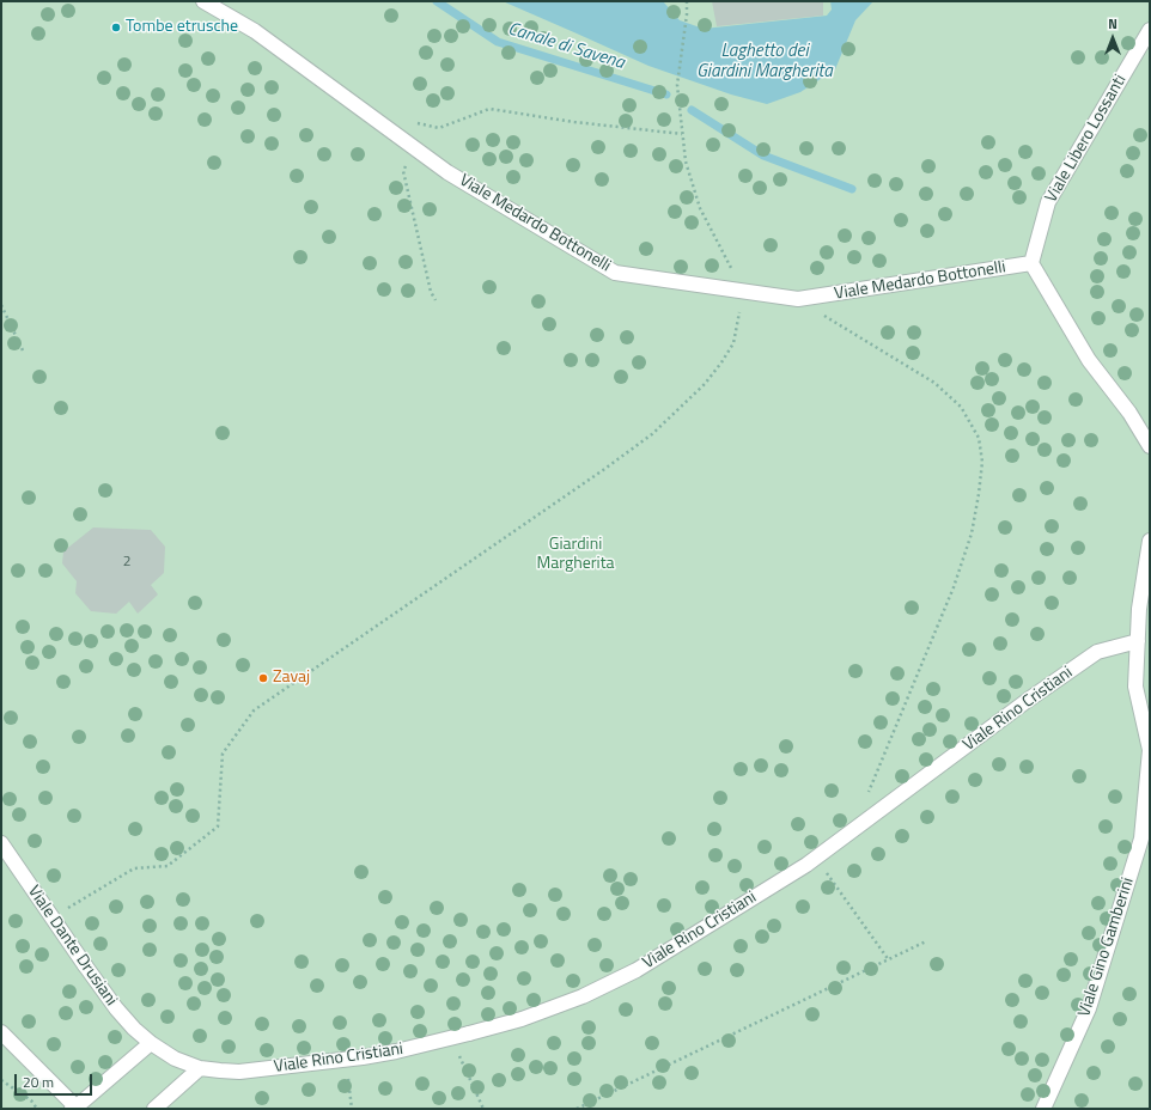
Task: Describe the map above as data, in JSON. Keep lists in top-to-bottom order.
{
  "streets": {
    "street": [
      "Viale Libero Lossanti",
      "Viale Medardo Bottonelli",
      "Viale Rino Cristiani",
      "Viale Dante Drusiani",
      "Viale Gino Gamberini"
    ]
  },
  "crossings": [
    ["Viale Libero Lossanti", "Viale Medardo Bottonelli"],
    ["Viale Rino Cristiani", "Viale Dante Drusiani"]
  ],
  "water": ["Canale di Savena", "Laghetto dei Giardini Margherita"],
  "parks": ["Giardini Margherita"],
  "places": ["Tombe etrusche", "Zavaj"],
  "house_numbers": ["2"],
  "scale_bar": "20 m",
  "north": "top"
}
